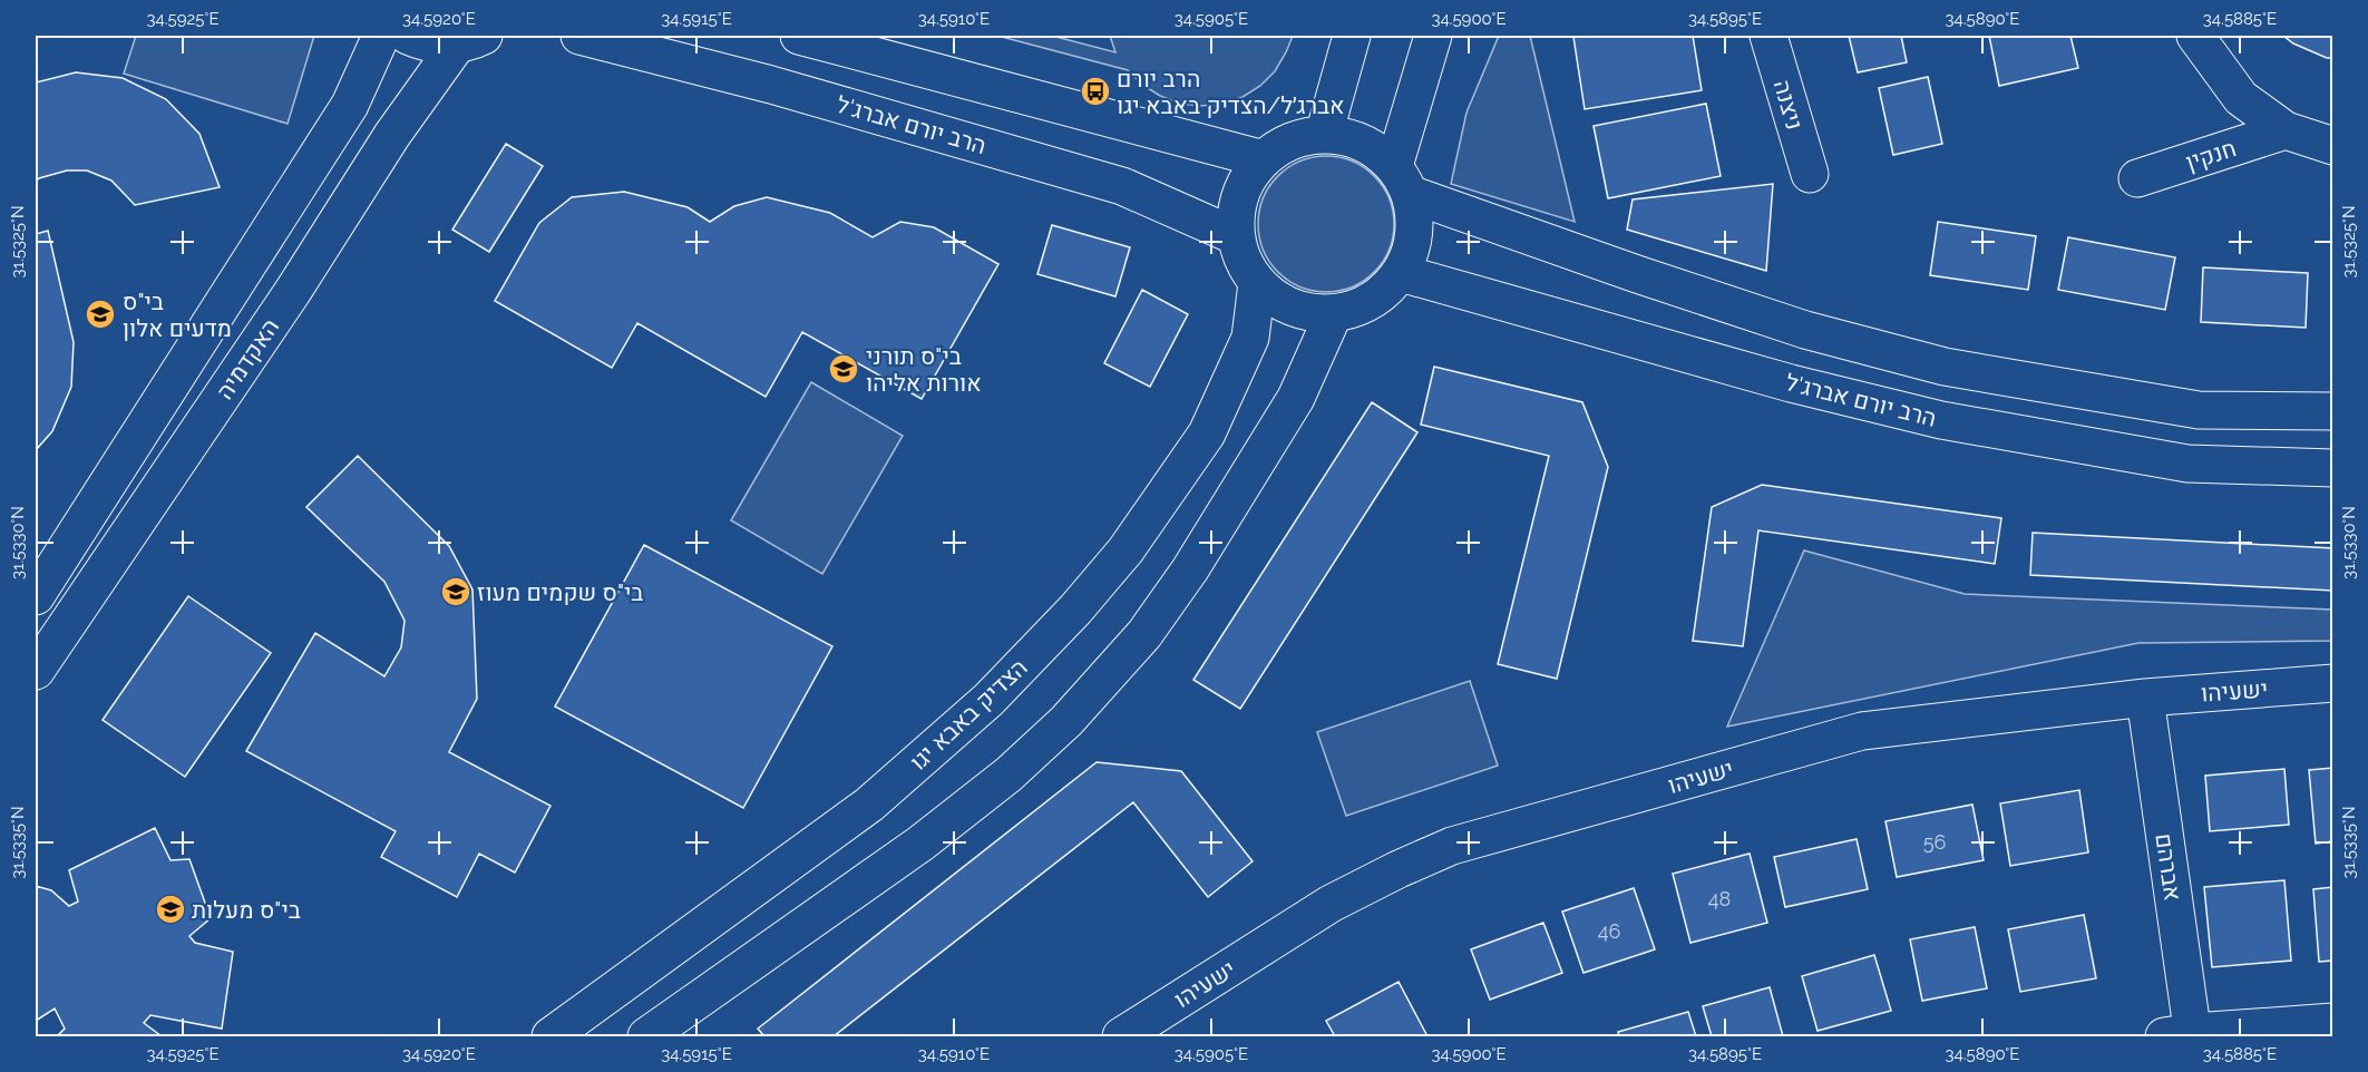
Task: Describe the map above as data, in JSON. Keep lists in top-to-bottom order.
{
  "streets": {
    "street": [
      "ניצנה",
      "הרב יורם אברג'ל",
      "חנקין",
      "האקדמיה",
      "ישעיהו",
      "הצדיק באבא יגו",
      "אברהם"
    ]
  },
  "crossings": [
    ["הרב יורם אברג'ל", "הצדיק באבא יגו"],
    ["ישעיהו", "אברהם"]
  ],
  "places": {
    "bus stop": ["הרב יורם אברג׳ל/הצדיק באבא יגו"],
    "school or university": [
      "בי\"ס מדעים אלון",
      "בי\"ס תורני אורות אליהו",
      "בי\"ס שקמים מעוז",
      "בי\"ס מעלות"
    ]
  },
  "house_numbers": ["56", "48", "46"],
  "coordinates": [
    "34.5925°E",
    "34.5920°E",
    "34.5915°E",
    "34.5910°E",
    "34.5905°E",
    "34.5900°E",
    "34.5895°E",
    "34.5890°E",
    "34.5885°E",
    "31.5325°N",
    "31.5330°N",
    "31.5335°N"
  ]
}
